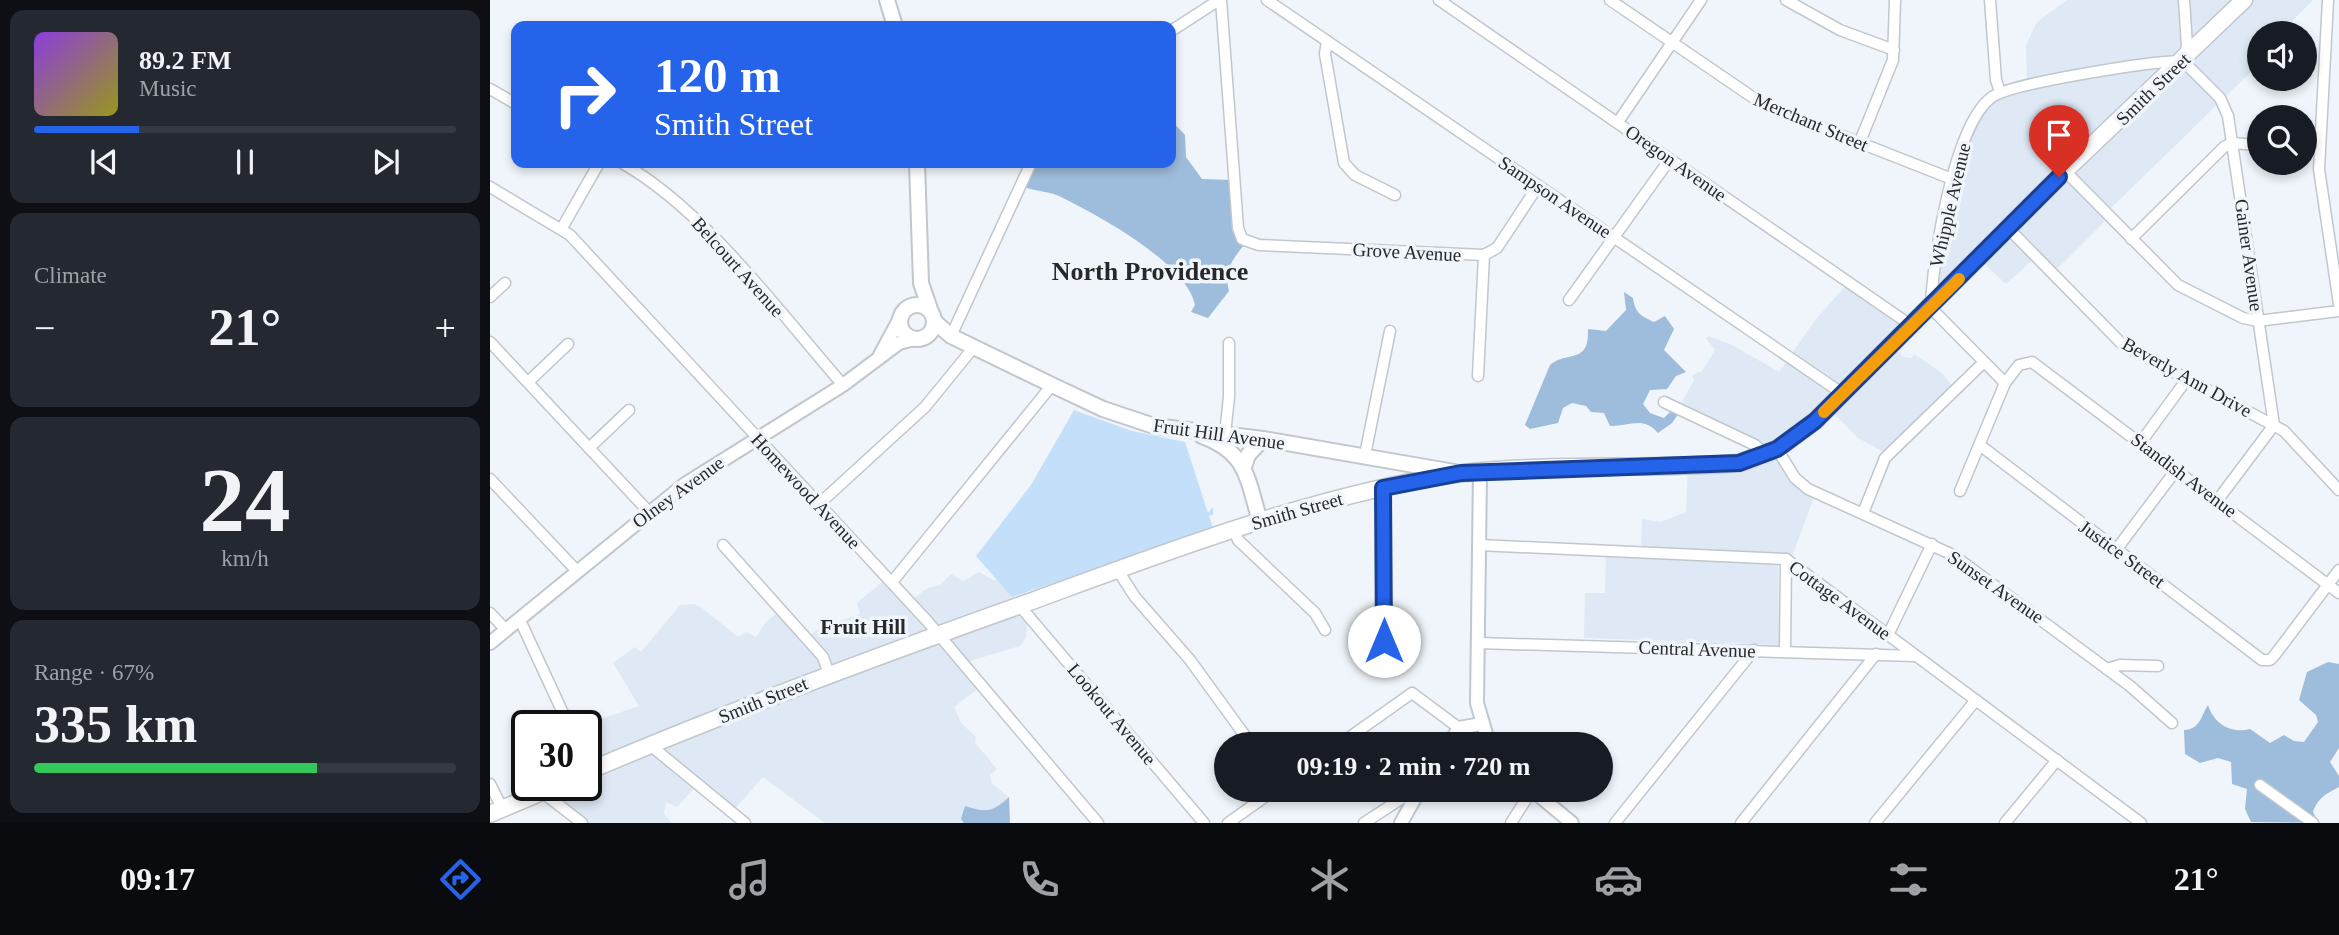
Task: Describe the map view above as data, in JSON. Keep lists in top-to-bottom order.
{
  "streets": {
    "main road": ["Smith Street", "Fruit Hill Avenue"],
    "street": [
      "Merchant Street",
      "Oregon Avenue",
      "Sampson Avenue",
      "Whipple Avenue",
      "Grove Avenue",
      "Gainer Avenue",
      "Belcourt Avenue",
      "Beverly Ann Drive",
      "Standish Avenue",
      "Homewood Avenue",
      "Olney Avenue",
      "Justice Street",
      "Sunset Avenue",
      "Cottage Avenue",
      "Central Avenue",
      "Lookout Avenue"
    ]
  },
  "crossings": [
    ["Smith Street", "Oregon Avenue"],
    ["Smith Street", "Sampson Avenue"],
    ["Smith Street", "Whipple Avenue"],
    ["Smith Street", "Gainer Avenue"],
    ["Smith Street", "Beverly Ann Drive"],
    ["Smith Street", "Fruit Hill Avenue"],
    ["Smith Street", "Homewood Avenue"],
    ["Smith Street", "Sunset Avenue"],
    ["Smith Street", "Lookout Avenue"],
    ["Merchant Street", "Whipple Avenue"],
    ["Sampson Avenue", "Grove Avenue"],
    ["Gainer Avenue", "Beverly Ann Drive"],
    ["Belcourt Avenue", "Olney Avenue"],
    ["Fruit Hill Avenue", "Olney Avenue"],
    ["Standish Avenue", "Justice Street"],
    ["Homewood Avenue", "Olney Avenue"],
    ["Cottage Avenue", "Central Avenue"]
  ],
  "districts": ["North Providence", "Fruit Hill"],
  "page": {
    "turn": ["120 m", "Smith Street"],
    "song": ["89.2 FM", "Music"],
    "tile": [
      "Climate",
      ["24", "km/h"],
      ["Range · 67%", "335 km"]
    ],
    "heat": ["−", "21°", "+"],
    "limit": "30",
    "trip": "09:19 · 2 min · 720 m",
    "tabs": ["09:17", "21°"]
  }
}
